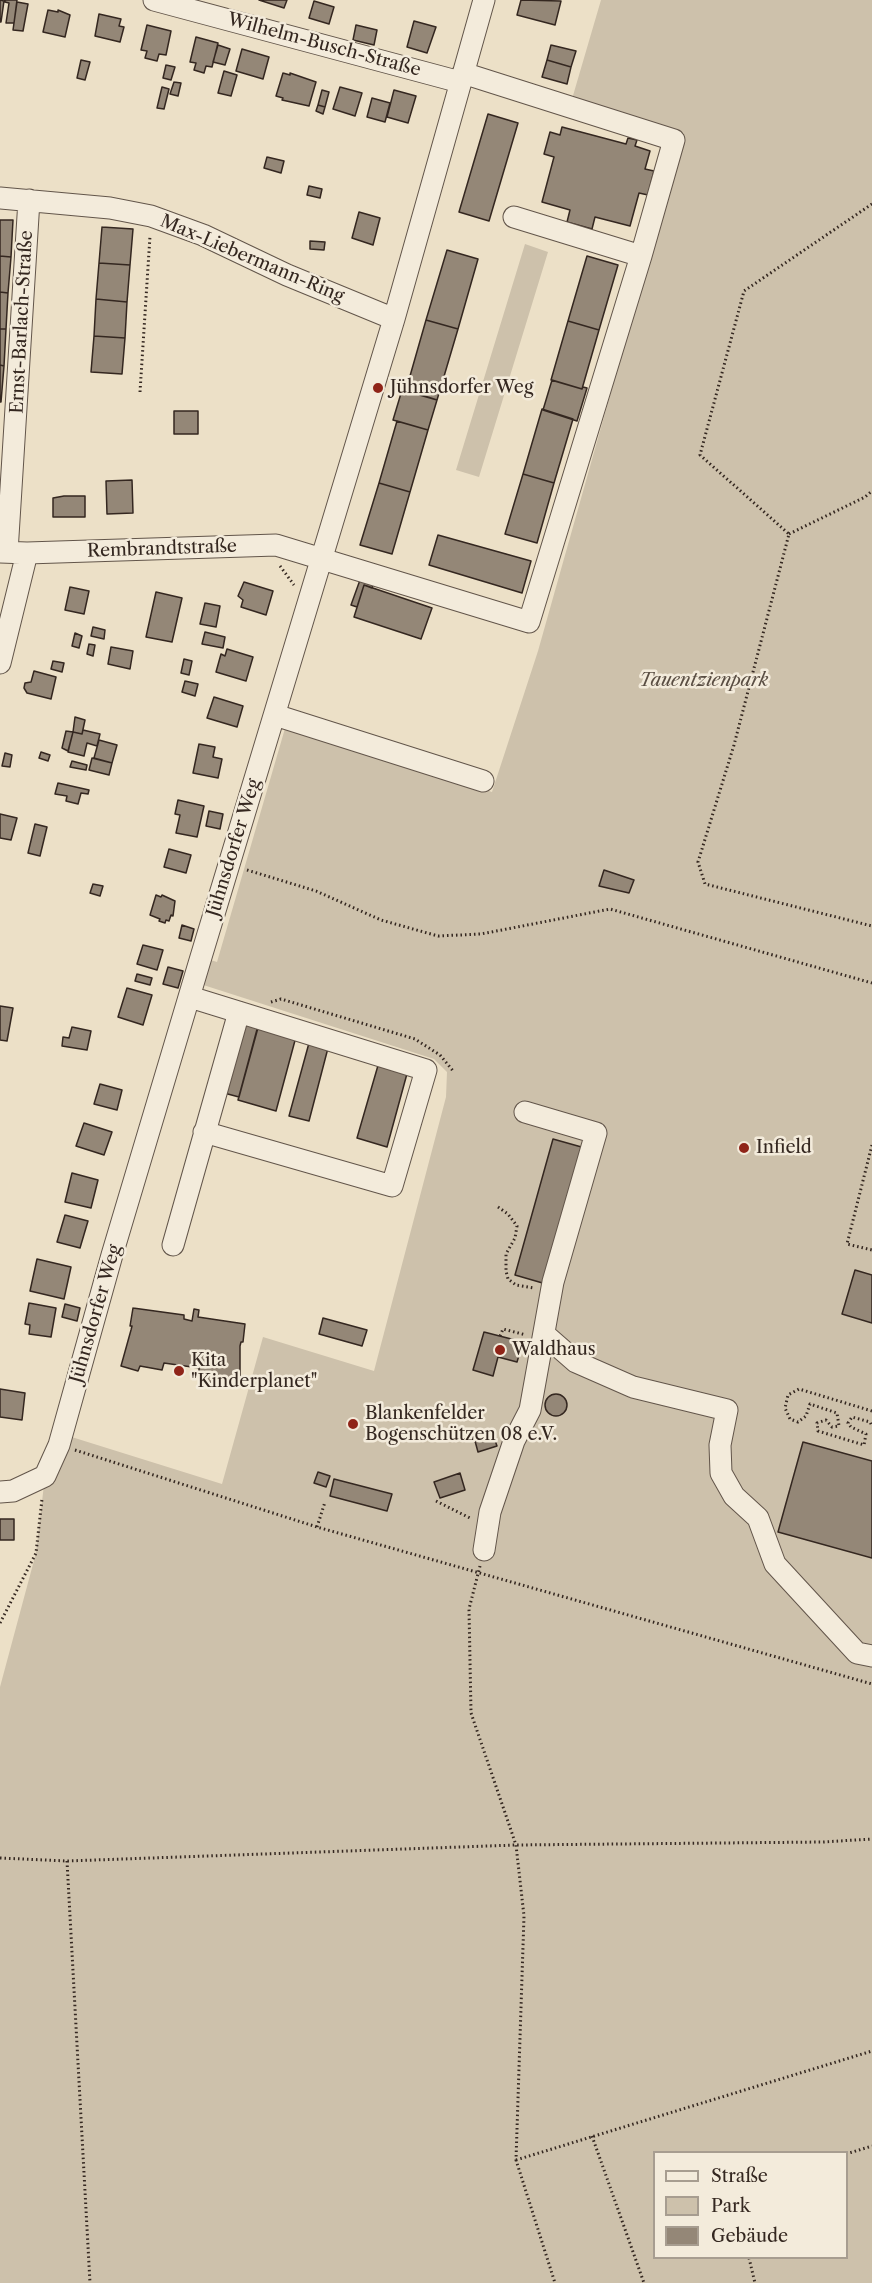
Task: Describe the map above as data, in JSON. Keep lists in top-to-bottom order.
{
  "streets": {
    "street": [
      "Wilhelm-Busch-Straße",
      "Max-Liebermann-Ring",
      "Ernst-Barlach-Straße",
      "Rembrandtstraße",
      "Jühnsdorfer Weg"
    ]
  },
  "crossings": [
    ["Wilhelm-Busch-Straße", "Rembrandtstraße"],
    ["Wilhelm-Busch-Straße", "Jühnsdorfer Weg"],
    ["Max-Liebermann-Ring", "Ernst-Barlach-Straße"],
    ["Max-Liebermann-Ring", "Jühnsdorfer Weg"],
    ["Ernst-Barlach-Straße", "Rembrandtstraße"],
    ["Rembrandtstraße", "Jühnsdorfer Weg"]
  ],
  "parks": ["Tauentzienpark"],
  "places": [
    "Jühnsdorfer Weg",
    "Infield",
    "Waldhaus",
    "Kita \"Kinderplanet\"",
    "Blankenfelder Bogenschützen 08 e.V."
  ],
  "legend": ["Straße", "Park", "Gebäude"]
}
